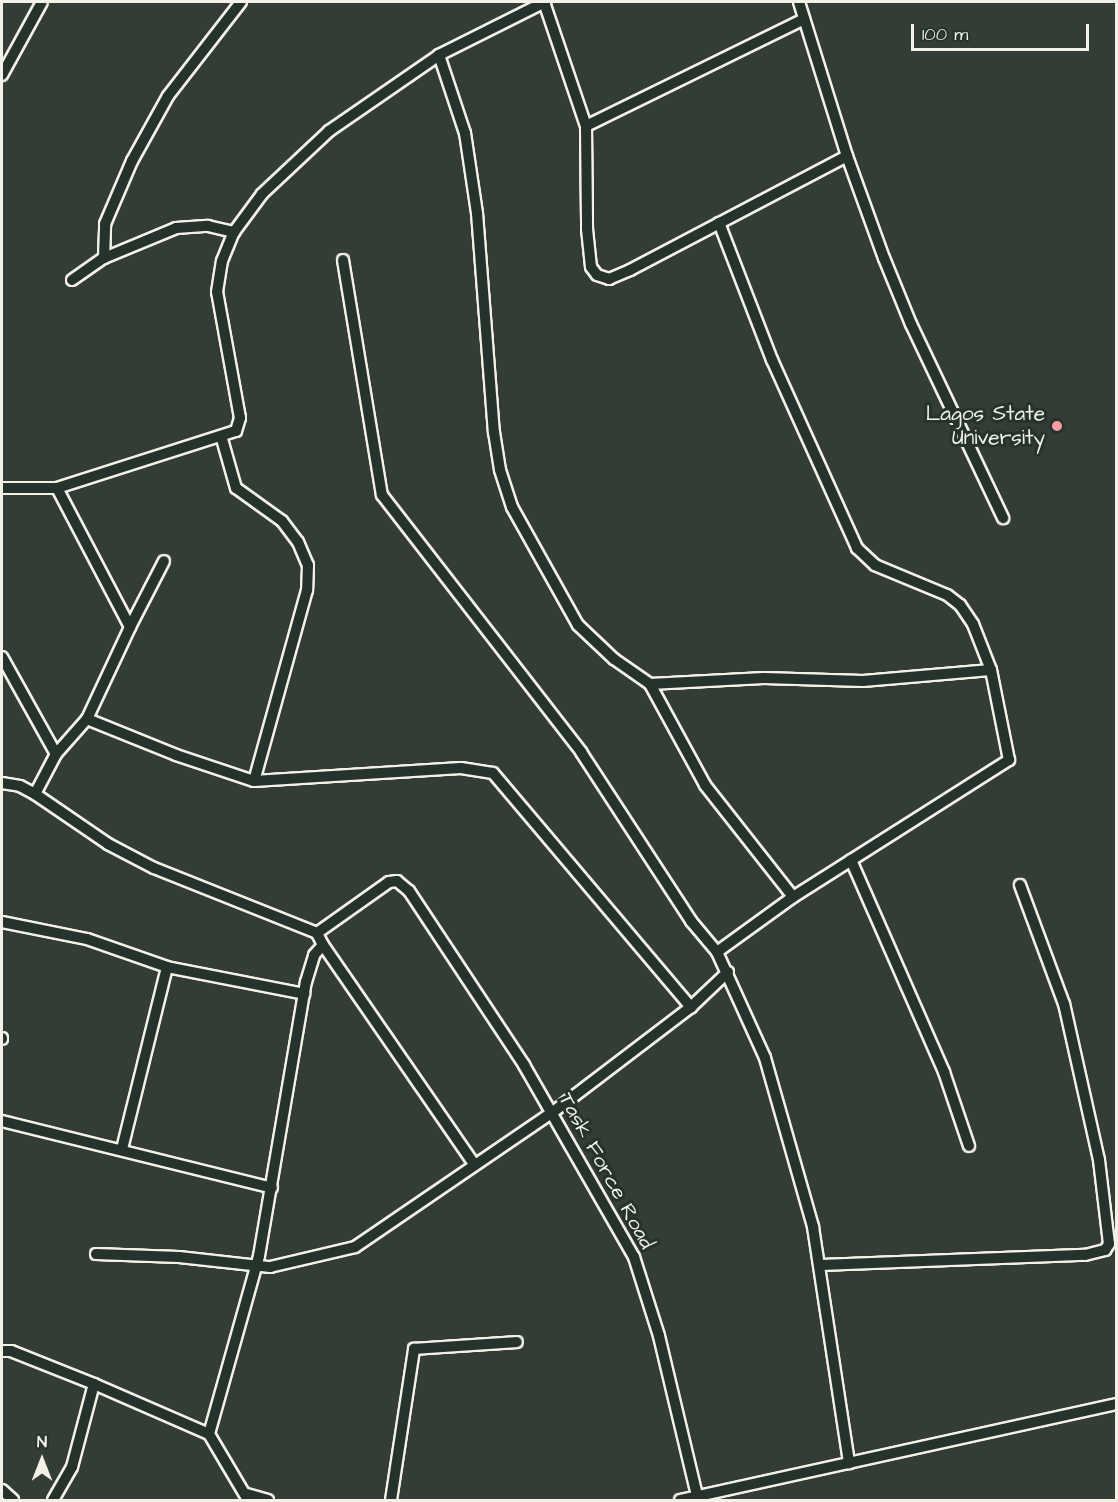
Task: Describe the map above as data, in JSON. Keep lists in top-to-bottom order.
{
  "streets": {
    "street": ["Task Force Road"]
  },
  "places": ["Lagos State University"],
  "scale_bar": "100 m",
  "north": "top"
}
